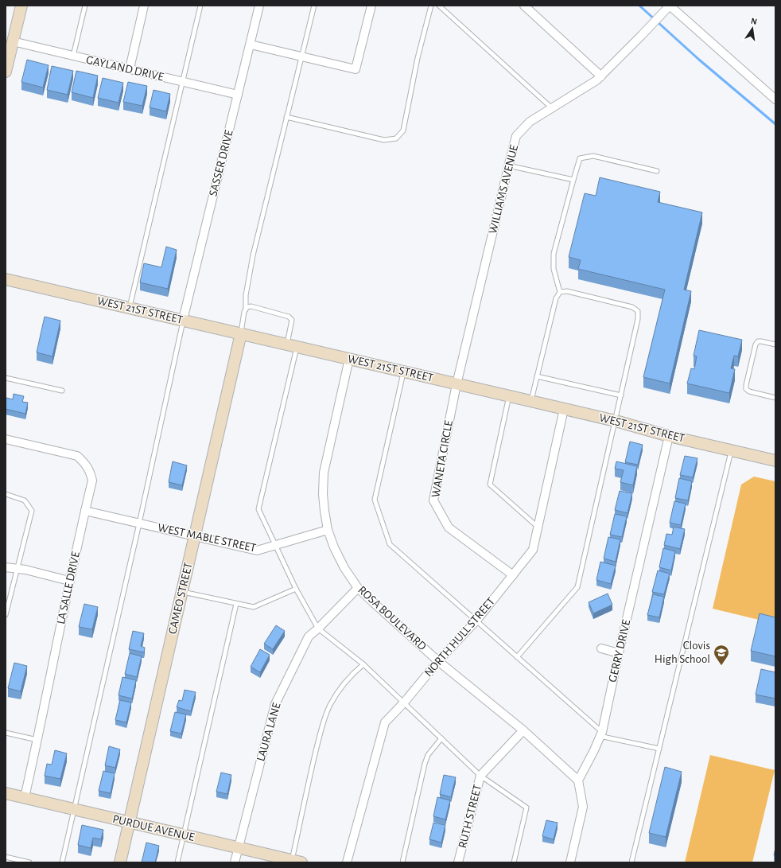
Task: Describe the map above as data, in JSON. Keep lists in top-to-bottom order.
{
  "streets": {
    "street": [
      "GAYLAND DRIVE",
      "SASSER DRIVE",
      "WILLIAMS AVENUE",
      "WEST 21ST STREET",
      "WANETA CIRCLE",
      "WEST MABLE STREET",
      "LA SALLE DRIVE",
      "CAMEO STREET",
      "ROSA BOULEVARD",
      "NORTH HULL STREET",
      "GERRY DRIVE",
      "LAURA LANE",
      "RUTH STREET",
      "PURDUE AVENUE"
    ]
  },
  "crossings": [
    ["GAYLAND DRIVE", "SASSER DRIVE"],
    ["SASSER DRIVE", "WEST 21ST STREET"],
    ["WILLIAMS AVENUE", "WEST 21ST STREET"],
    ["WILLIAMS AVENUE", "WANETA CIRCLE"],
    ["WEST 21ST STREET", "WANETA CIRCLE"],
    ["WEST 21ST STREET", "CAMEO STREET"],
    ["WEST 21ST STREET", "ROSA BOULEVARD"],
    ["WEST 21ST STREET", "NORTH HULL STREET"],
    ["WEST 21ST STREET", "GERRY DRIVE"],
    ["WANETA CIRCLE", "NORTH HULL STREET"],
    ["WEST MABLE STREET", "LA SALLE DRIVE"],
    ["WEST MABLE STREET", "CAMEO STREET"],
    ["WEST MABLE STREET", "ROSA BOULEVARD"],
    ["LA SALLE DRIVE", "PURDUE AVENUE"],
    ["CAMEO STREET", "PURDUE AVENUE"],
    ["ROSA BOULEVARD", "NORTH HULL STREET"],
    ["ROSA BOULEVARD", "GERRY DRIVE"],
    ["ROSA BOULEVARD", "LAURA LANE"],
    ["ROSA BOULEVARD", "RUTH STREET"],
    ["LAURA LANE", "PURDUE AVENUE"]
  ],
  "places": {
    "school or university": ["Clovis High School"]
  },
  "north": "top"
}
